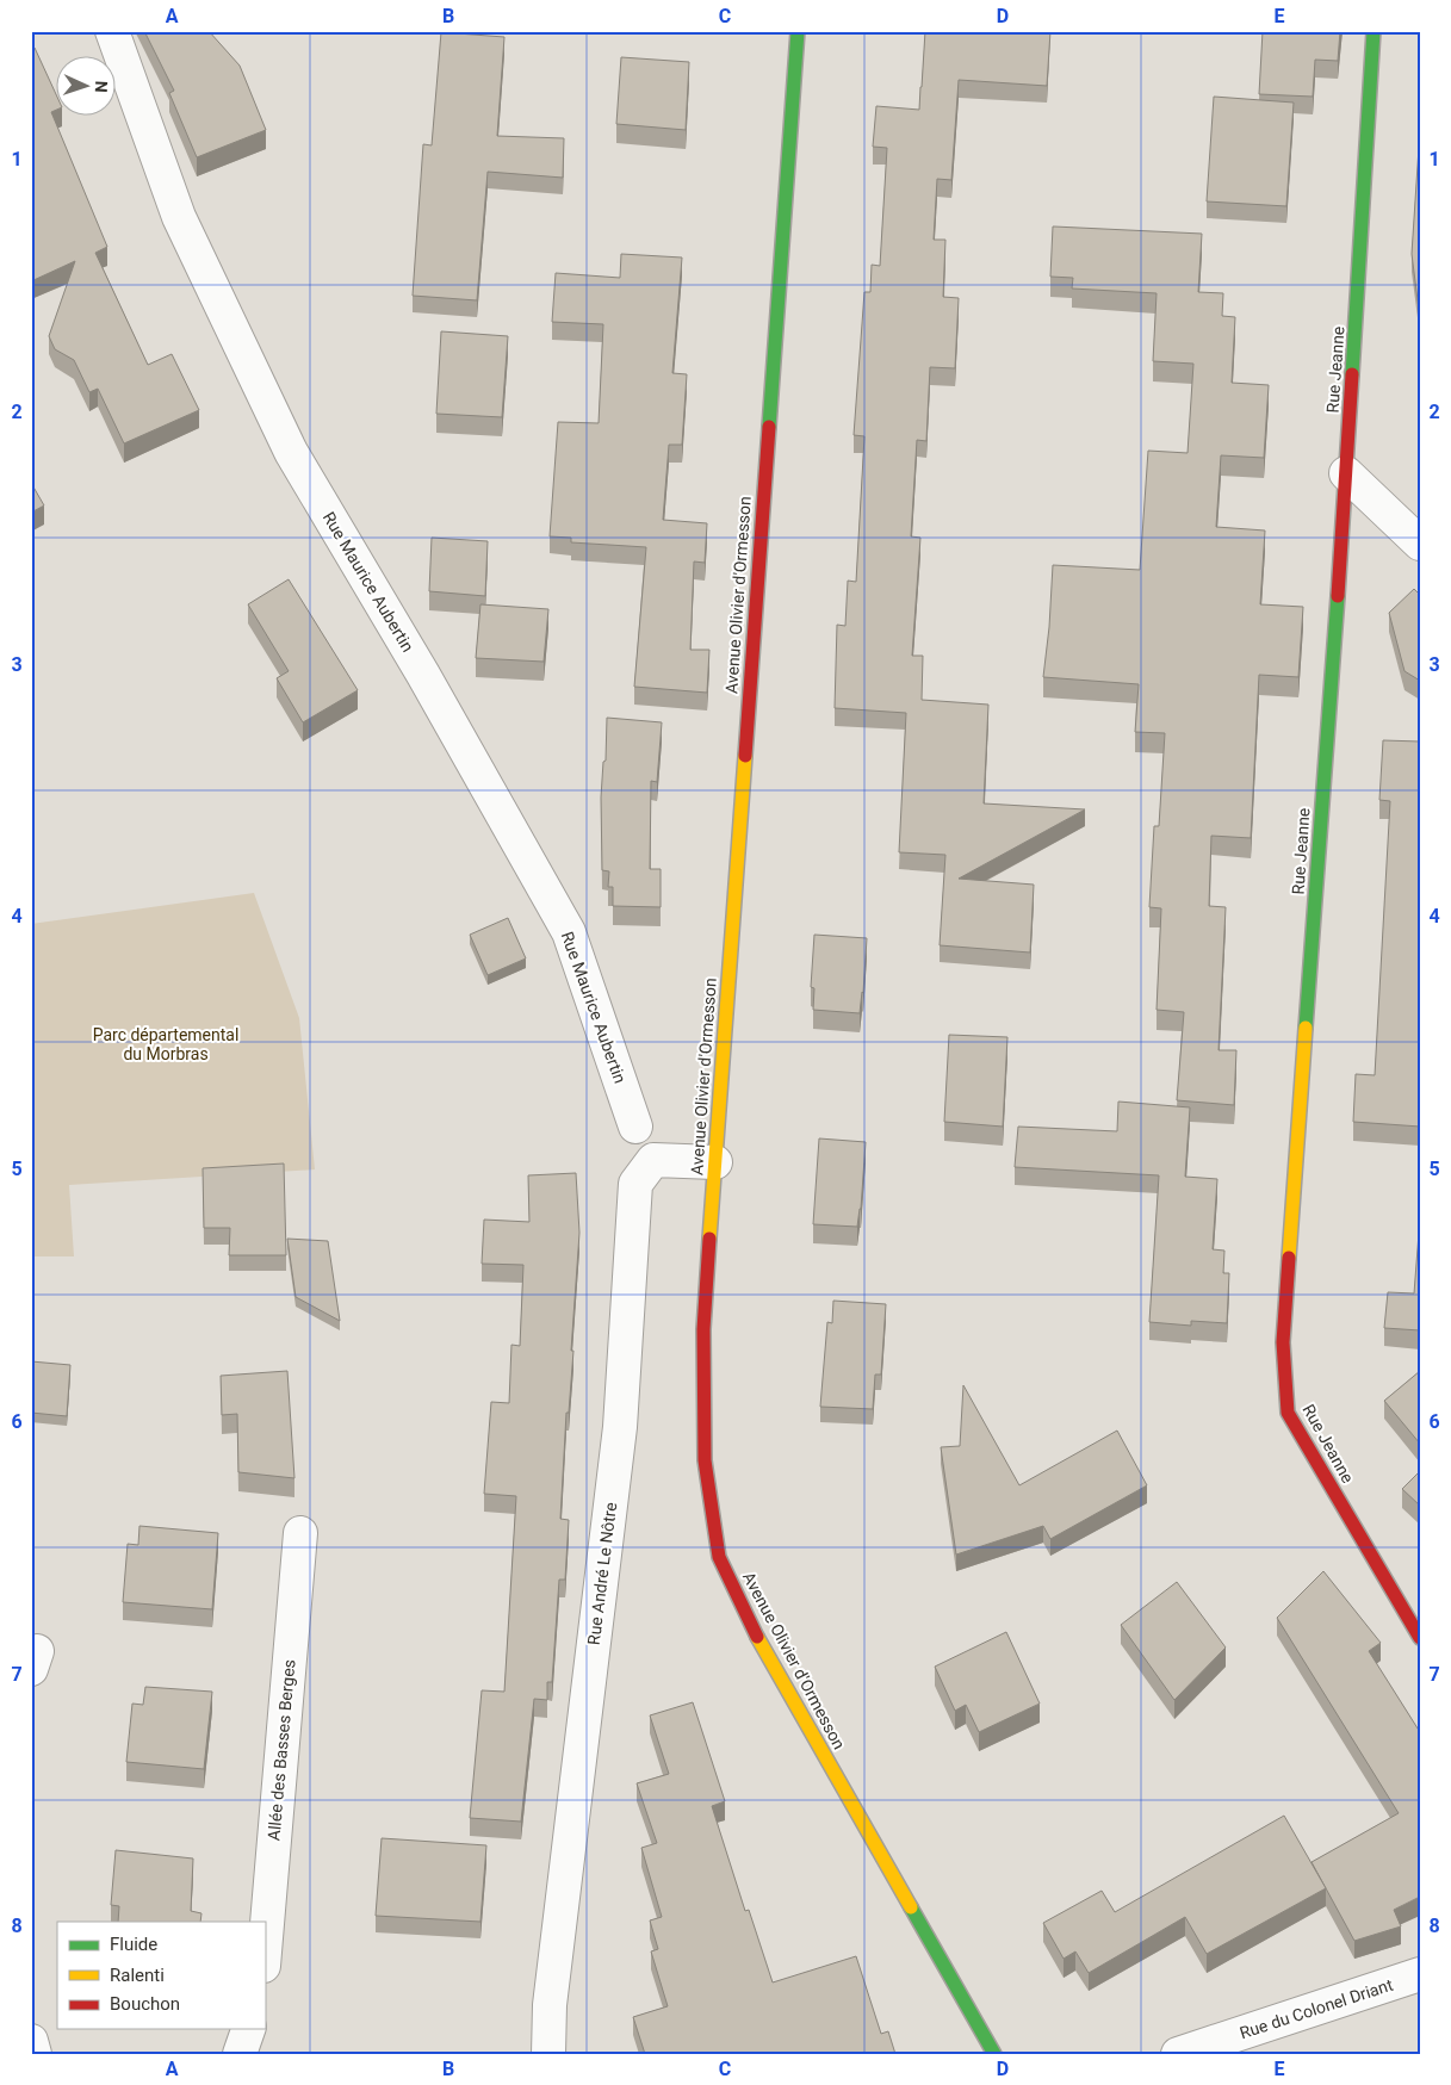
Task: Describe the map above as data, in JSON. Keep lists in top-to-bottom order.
{
  "streets": {
    "main road": ["Rue Jeanne", "Avenue Olivier d'Ormesson"],
    "street": [
      "Rue Maurice Aubertin",
      "Rue André Le Nôtre",
      "Allée des Basses Berges",
      "Rue du Colonel Driant"
    ]
  },
  "crossings": [
    ["Avenue Olivier d'Ormesson", "Rue André Le Nôtre"]
  ],
  "parks": ["Parc départemental du Morbras"],
  "legend": ["Fluide", "Ralenti", "Bouchon"],
  "north": "right",
  "grid": {
    "columns": [
      "A",
      "B",
      "C",
      "D",
      "E"
    ],
    "rows": [
      "1",
      "2",
      "3",
      "4",
      "5",
      "6",
      "7",
      "8"
    ]
  }
}
